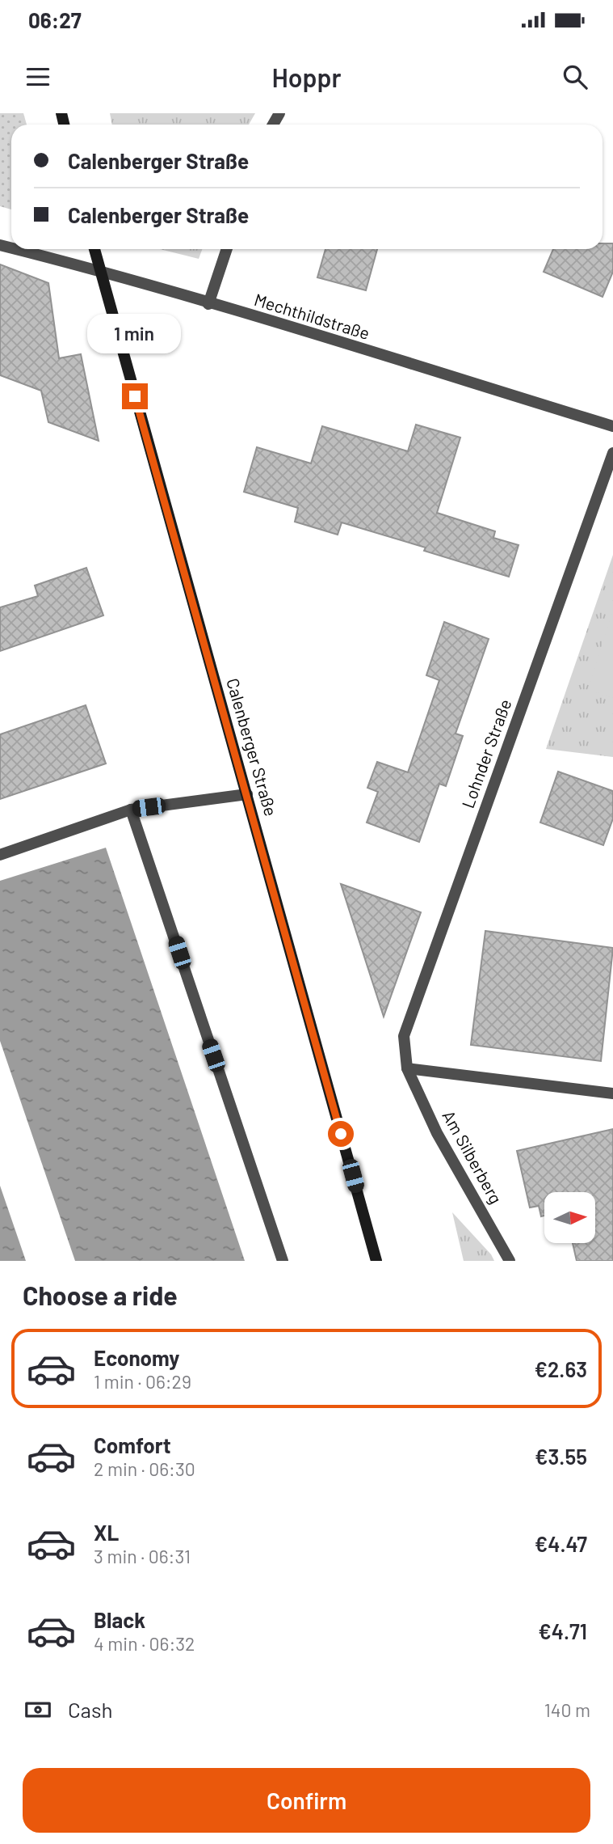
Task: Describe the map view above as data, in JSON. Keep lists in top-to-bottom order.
{
  "streets": {
    "street": [
      "Mechthildstraße",
      "Calenberger Straße",
      "Lohnder Straße",
      "Am Silberberg"
    ]
  },
  "crossings": [
    ["Mechthildstraße", "Calenberger Straße"],
    ["Lohnder Straße", "Am Silberberg"]
  ],
  "north": "right",
  "page": {
    "status": "06:27",
    "header": "Hoppr",
    "banner": ["Calenberger Straße", "Calenberger Straße"],
    "bubble": "1 min",
    "heading": "Choose a ride",
    "list": [
      {
        "name": "Economy",
        "note": "1 min · 06:29",
        "value": "€2.63"
      },
      {
        "name": "Comfort",
        "note": "2 min · 06:30",
        "value": "€3.55"
      },
      {
        "name": "XL",
        "note": "3 min · 06:31",
        "value": "€4.47"
      },
      {
        "name": "Black",
        "note": "4 min · 06:32",
        "value": "€4.71"
      }
    ],
    "pay": ["Cash", "140 m"],
    "buttons": "Confirm"
  }
}
